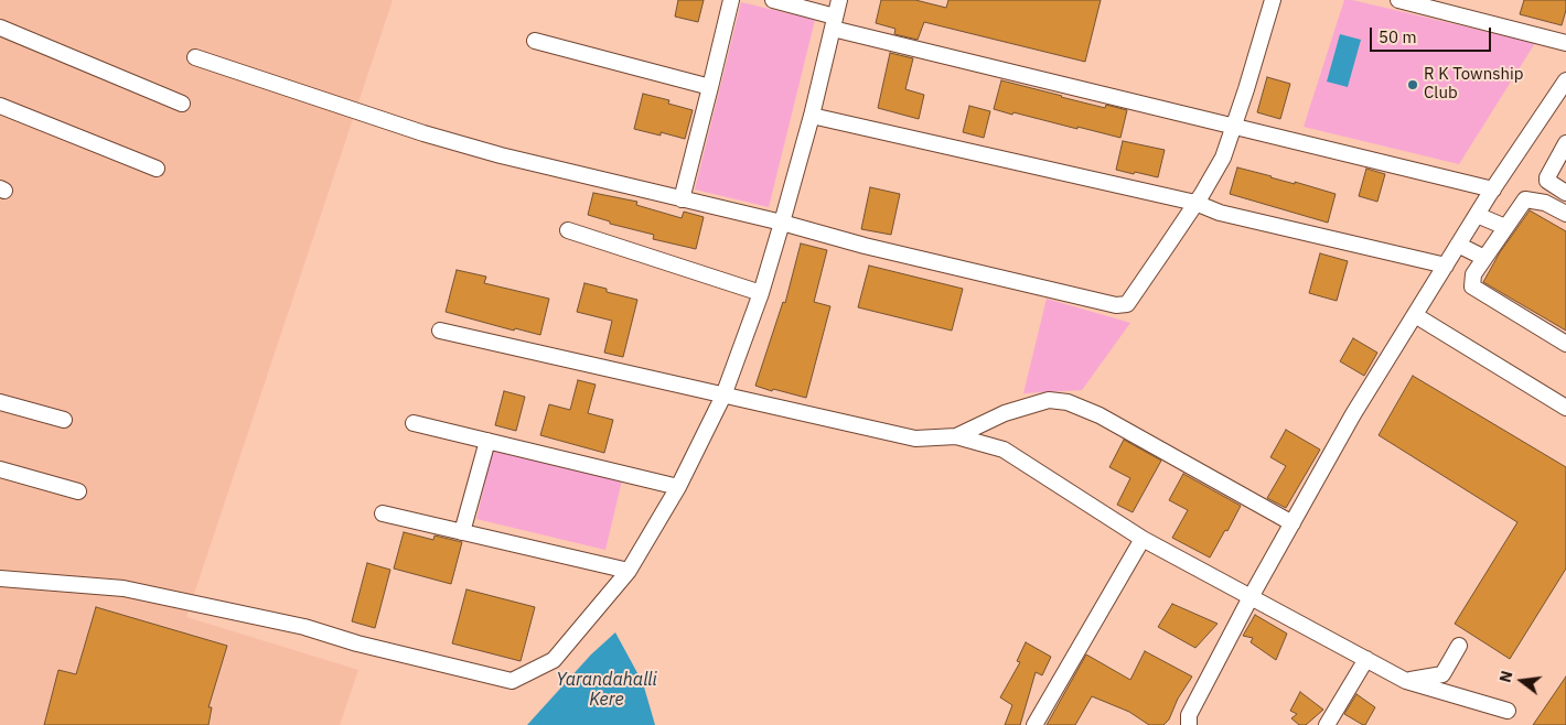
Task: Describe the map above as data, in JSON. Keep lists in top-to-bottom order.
{
  "water": ["Yarandahalli Kere"],
  "places": ["R K Township Club"],
  "scale_bar": "50 m",
  "north": "left"
}
